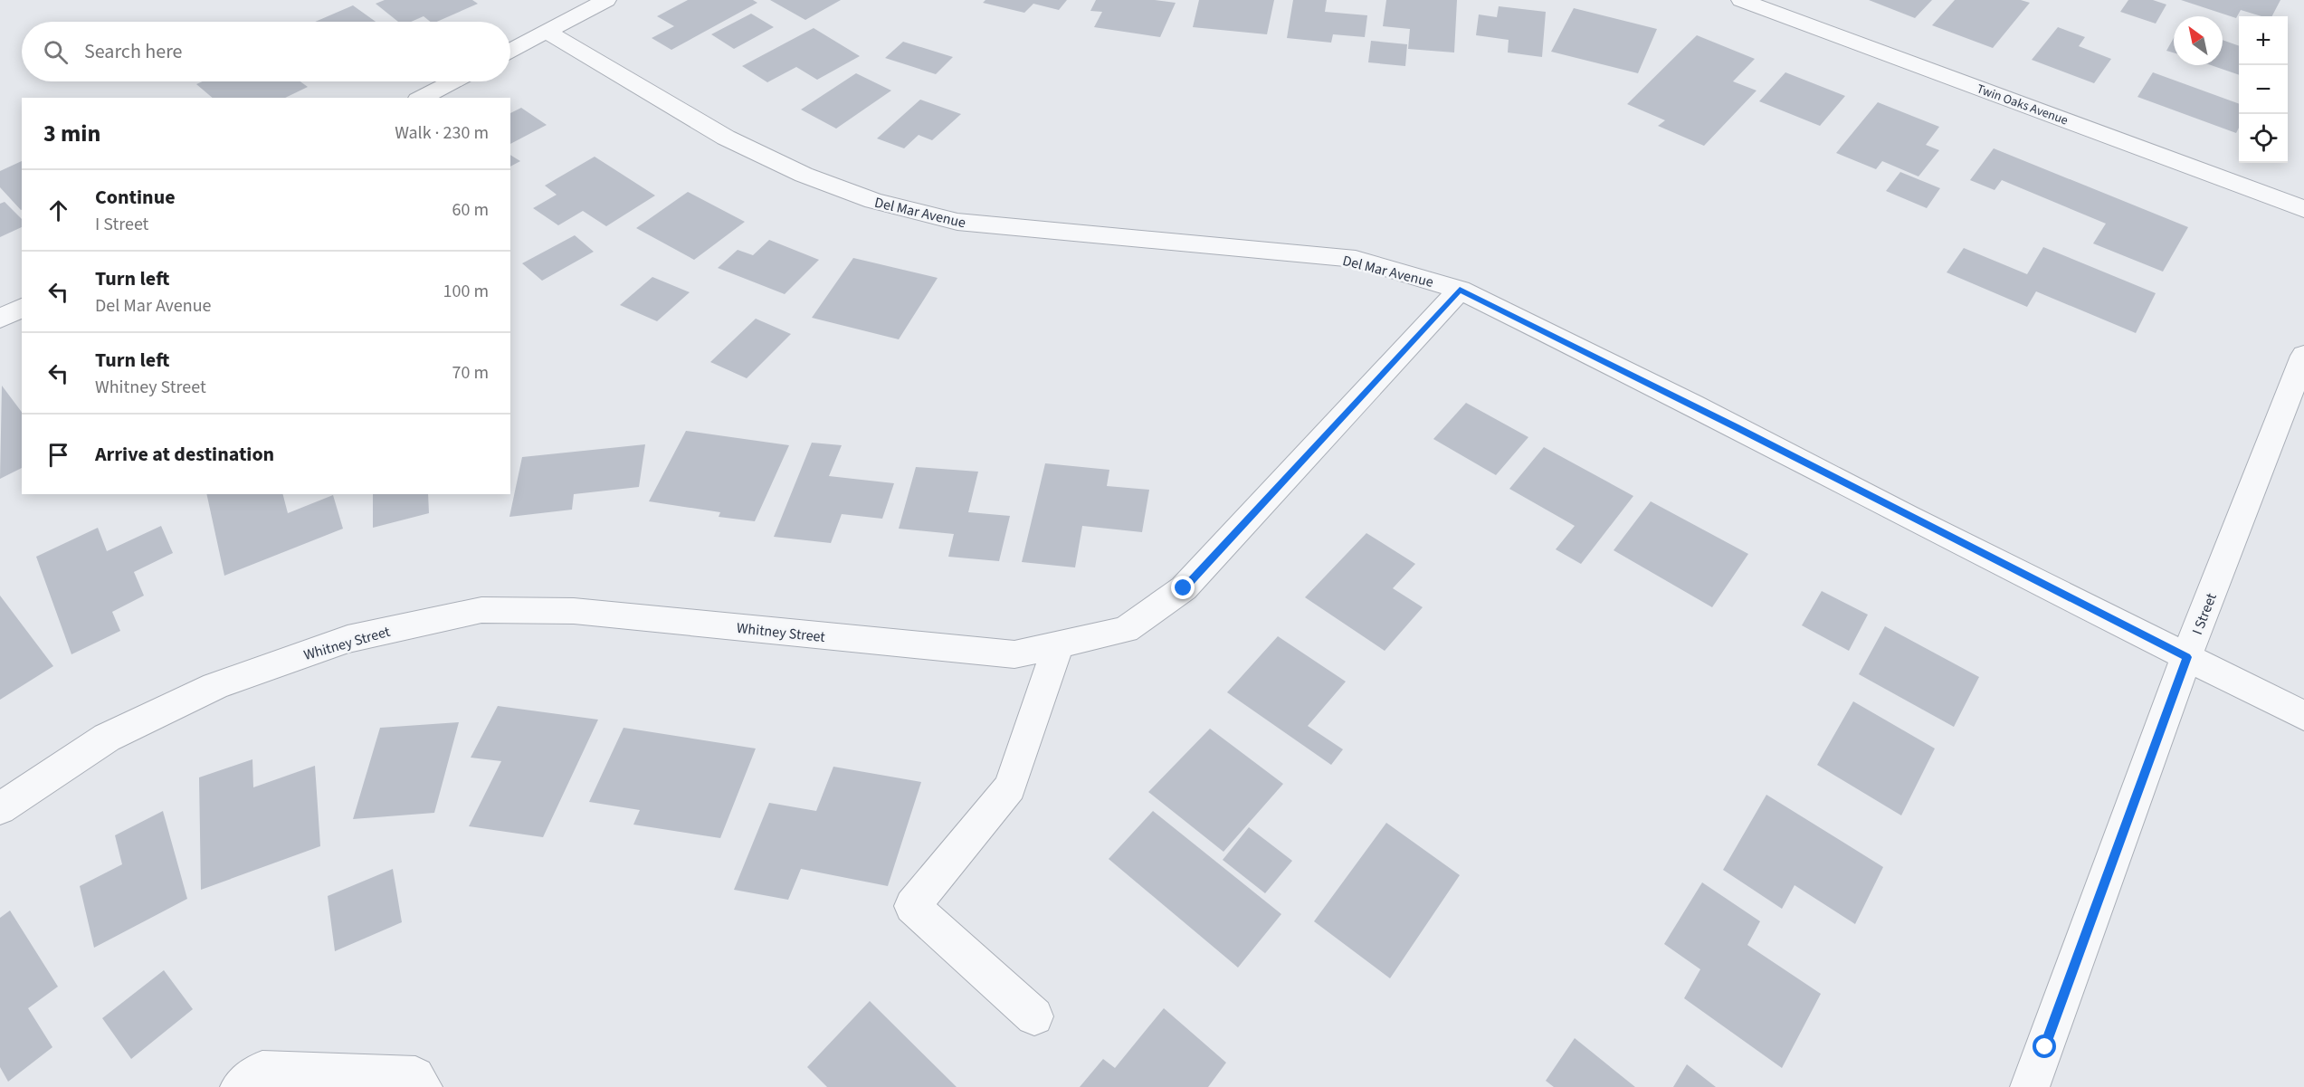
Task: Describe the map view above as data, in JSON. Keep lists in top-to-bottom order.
{
  "streets": {
    "street": [
      "Twin Oaks Avenue",
      "Del Mar Avenue",
      "I Street",
      "Whitney Street"
    ]
  },
  "crossings": [
    ["Del Mar Avenue", "I Street"],
    ["Del Mar Avenue", "Whitney Street"]
  ],
  "north": "top left",
  "page": {
    "map_buttons": ["+", "−"],
    "search": "Search here",
    "heading": ["3 min", "Walk · 230 m"],
    "list": [
      ["Continue", "I Street", "60 m"],
      ["Turn left", "Del Mar Avenue", "100 m"],
      ["Turn left", "Whitney Street", "70 m"],
      "Arrive at destination"
    ]
  }
}
